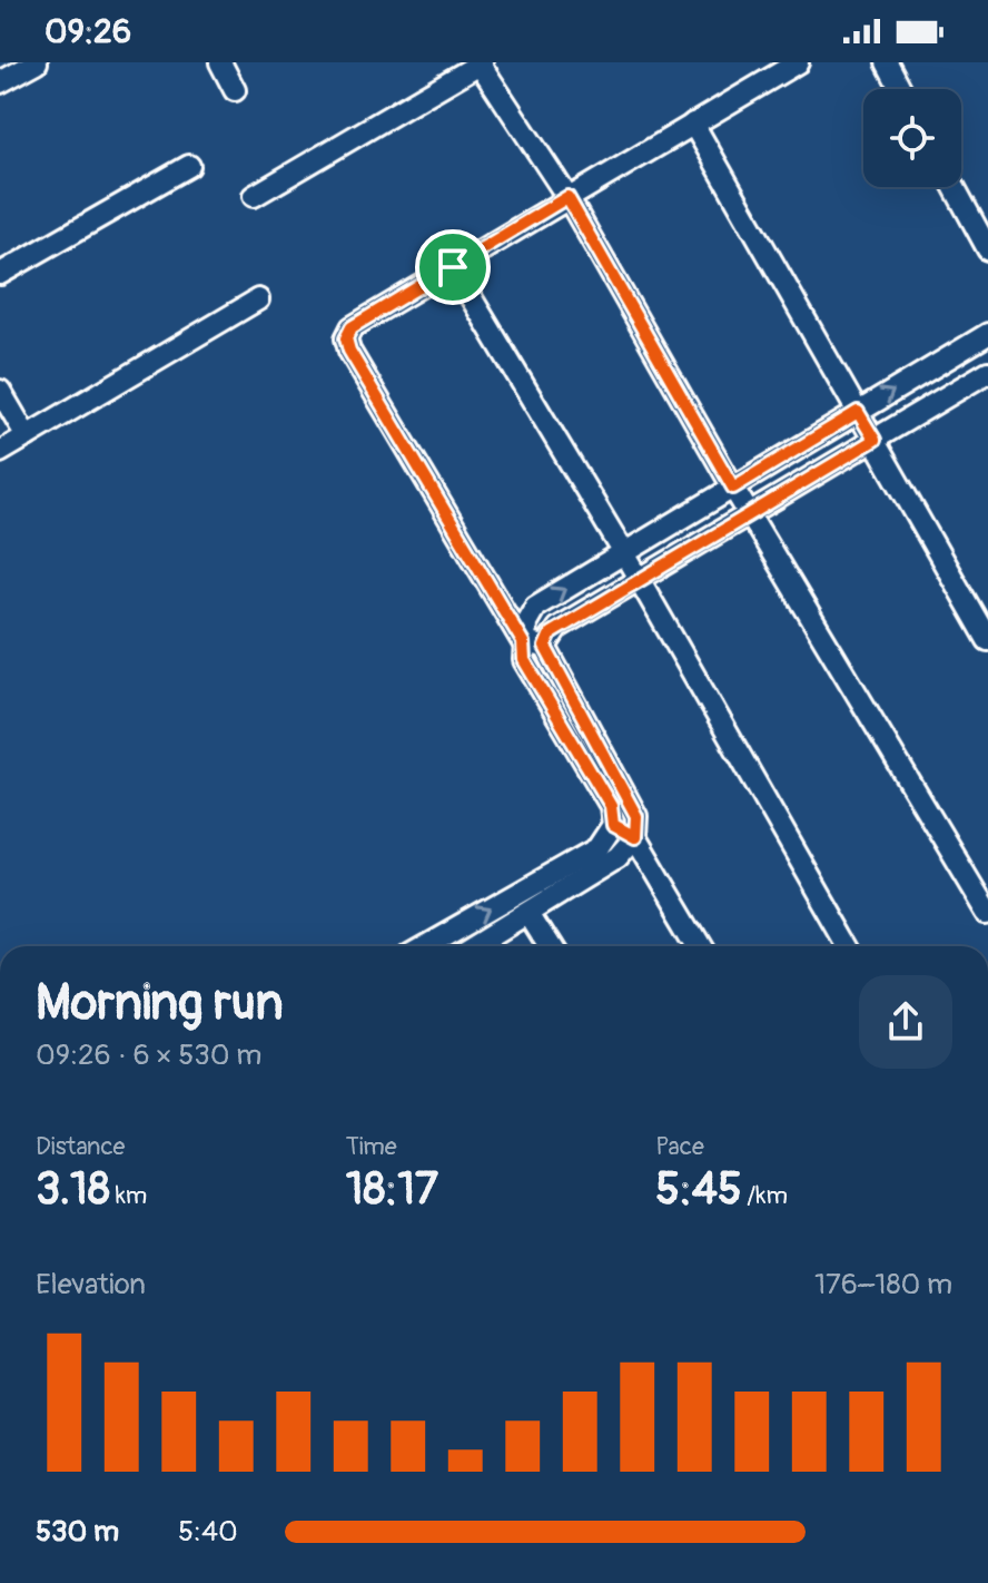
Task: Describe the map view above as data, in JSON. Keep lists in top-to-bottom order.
{
  "page": {
    "status": "09:26",
    "heading": ["Morning run", "09:26 · 6 × 530 m"],
    "stats": [
      ["Distance", "3.18 km"],
      ["Time", "18:17"],
      ["Pace", "5:45 /km"]
    ],
    "chart": ["Elevation", "176–180 m"],
    "list": [
      {
        "name": "530 m",
        "note": "5:40"
      }
    ]
  }
}
